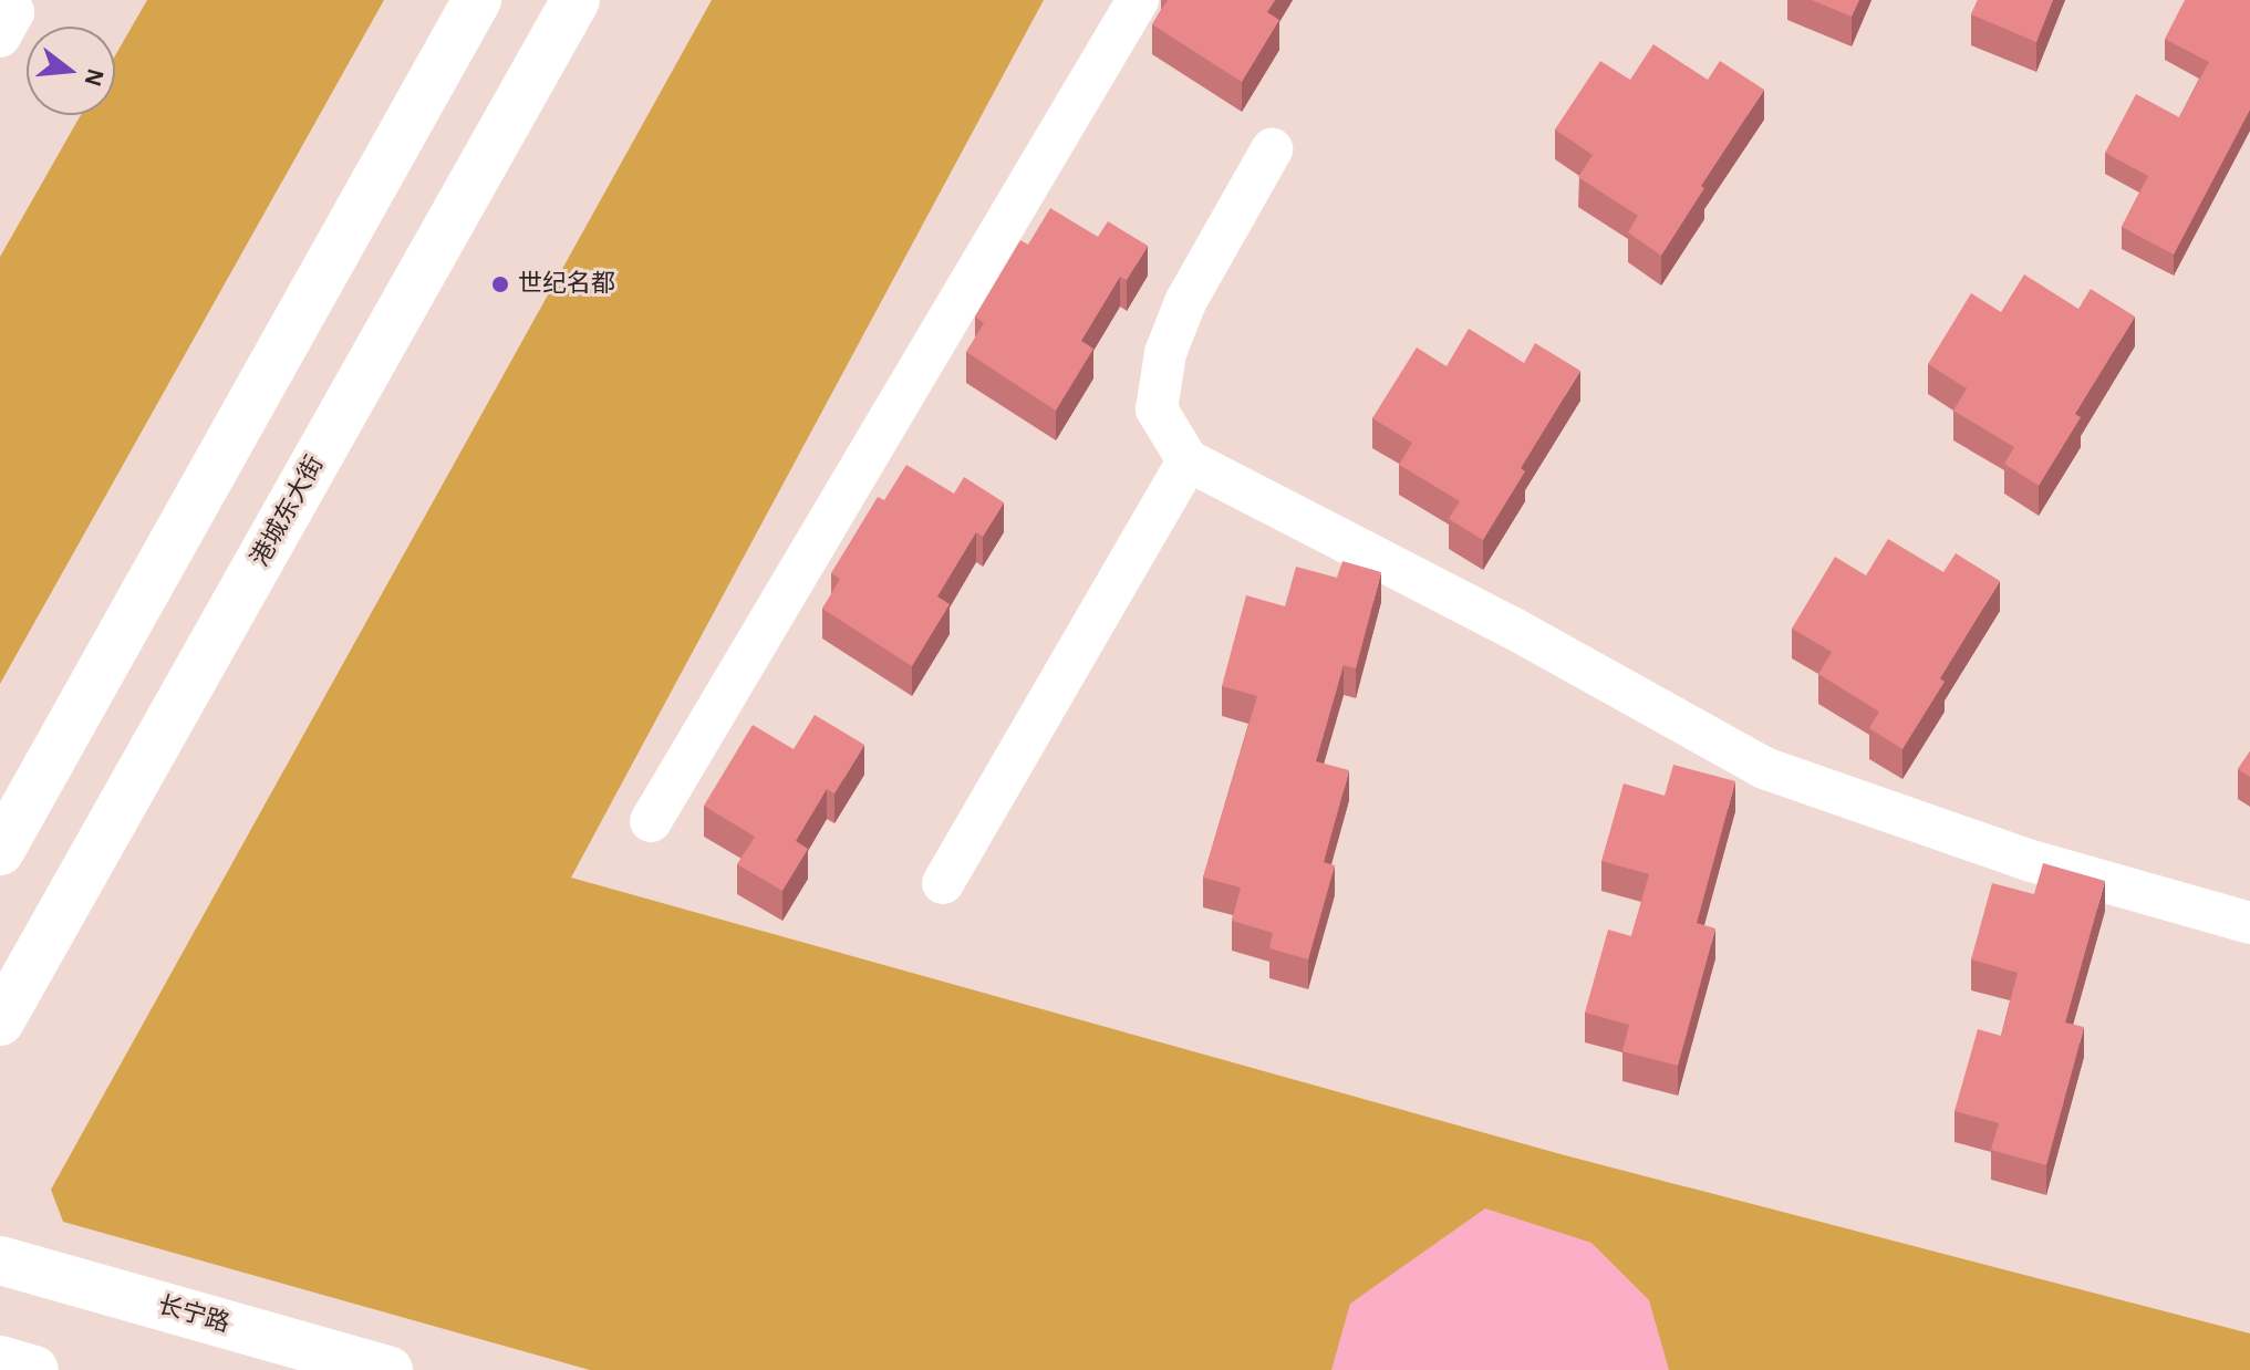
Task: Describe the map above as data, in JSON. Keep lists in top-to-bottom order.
{
  "streets": {
    "main road": ["港城东大街", "长宁路"]
  },
  "places": ["世纪名都"],
  "north": "right"
}
